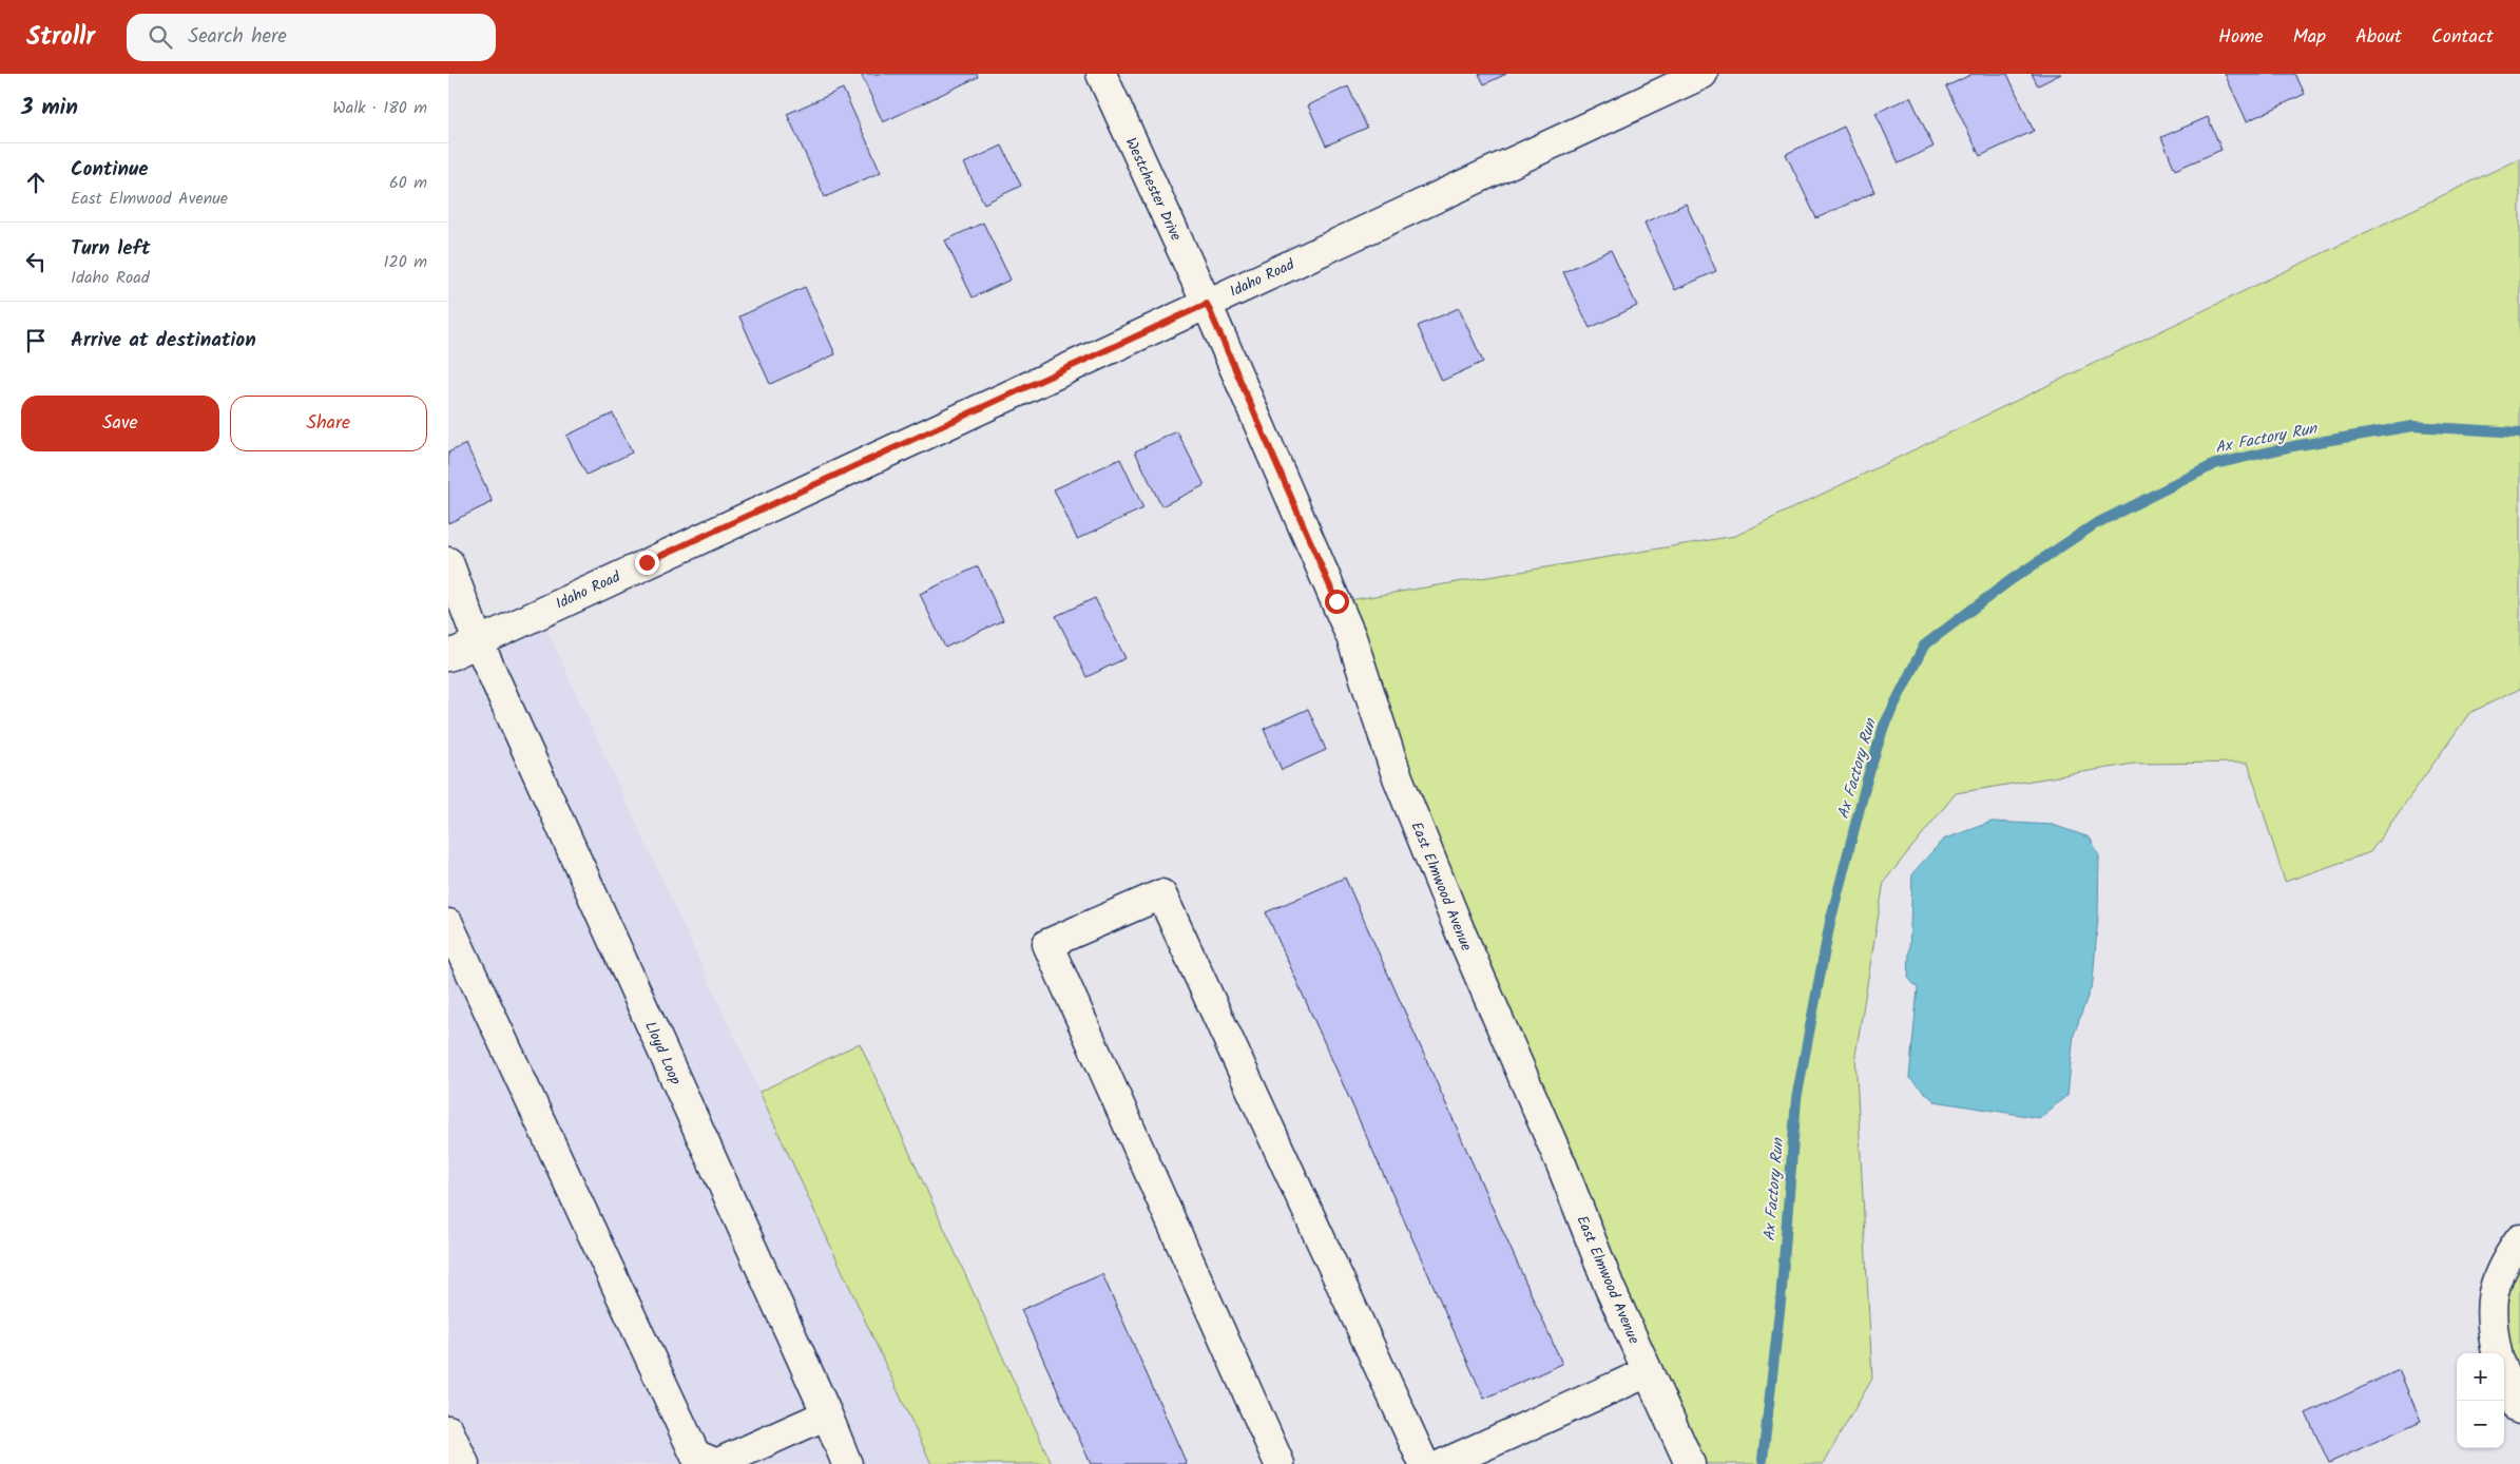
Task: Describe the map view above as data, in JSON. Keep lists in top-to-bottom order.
{
  "streets": {
    "street": [
      "Westchester Drive",
      "Idaho Road",
      "East Elmwood Avenue",
      "Lloyd Loop"
    ]
  },
  "crossings": [
    ["Westchester Drive", "Idaho Road"],
    ["Westchester Drive", "East Elmwood Avenue"],
    ["Idaho Road", "East Elmwood Avenue"],
    ["Idaho Road", "Lloyd Loop"]
  ],
  "water": ["Ax Factory Run"],
  "page": {
    "header": "Strollr",
    "search": "Search here",
    "nav": [
      "Home",
      "Map",
      "About",
      "Contact"
    ],
    "heading": ["3 min", "Walk · 180 m"],
    "list": [
      ["Continue", "East Elmwood Avenue", "60 m"],
      ["Turn left", "Idaho Road", "120 m"],
      "Arrive at destination"
    ],
    "buttons": ["Save", "Share"],
    "map_buttons": ["+", "−"]
  }
}
